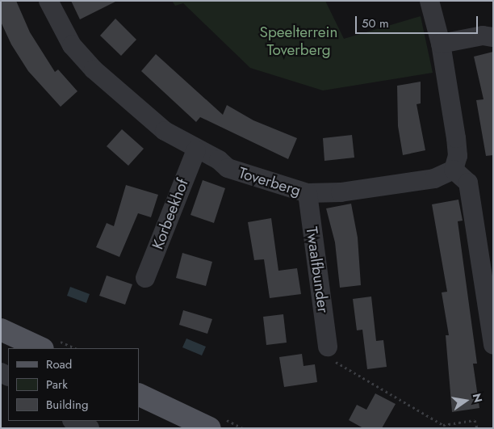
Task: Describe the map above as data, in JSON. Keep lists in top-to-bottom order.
{
  "streets": {
    "street": ["Toverberg", "Korbeekhof", "Twaalfbunder"]
  },
  "crossings": [
    ["Toverberg", "Korbeekhof"],
    ["Toverberg", "Twaalfbunder"]
  ],
  "parks": ["Speelterrein Toverberg"],
  "legend": ["Road", "Park", "Building"],
  "scale_bar": "50 m",
  "north": "right"
}
